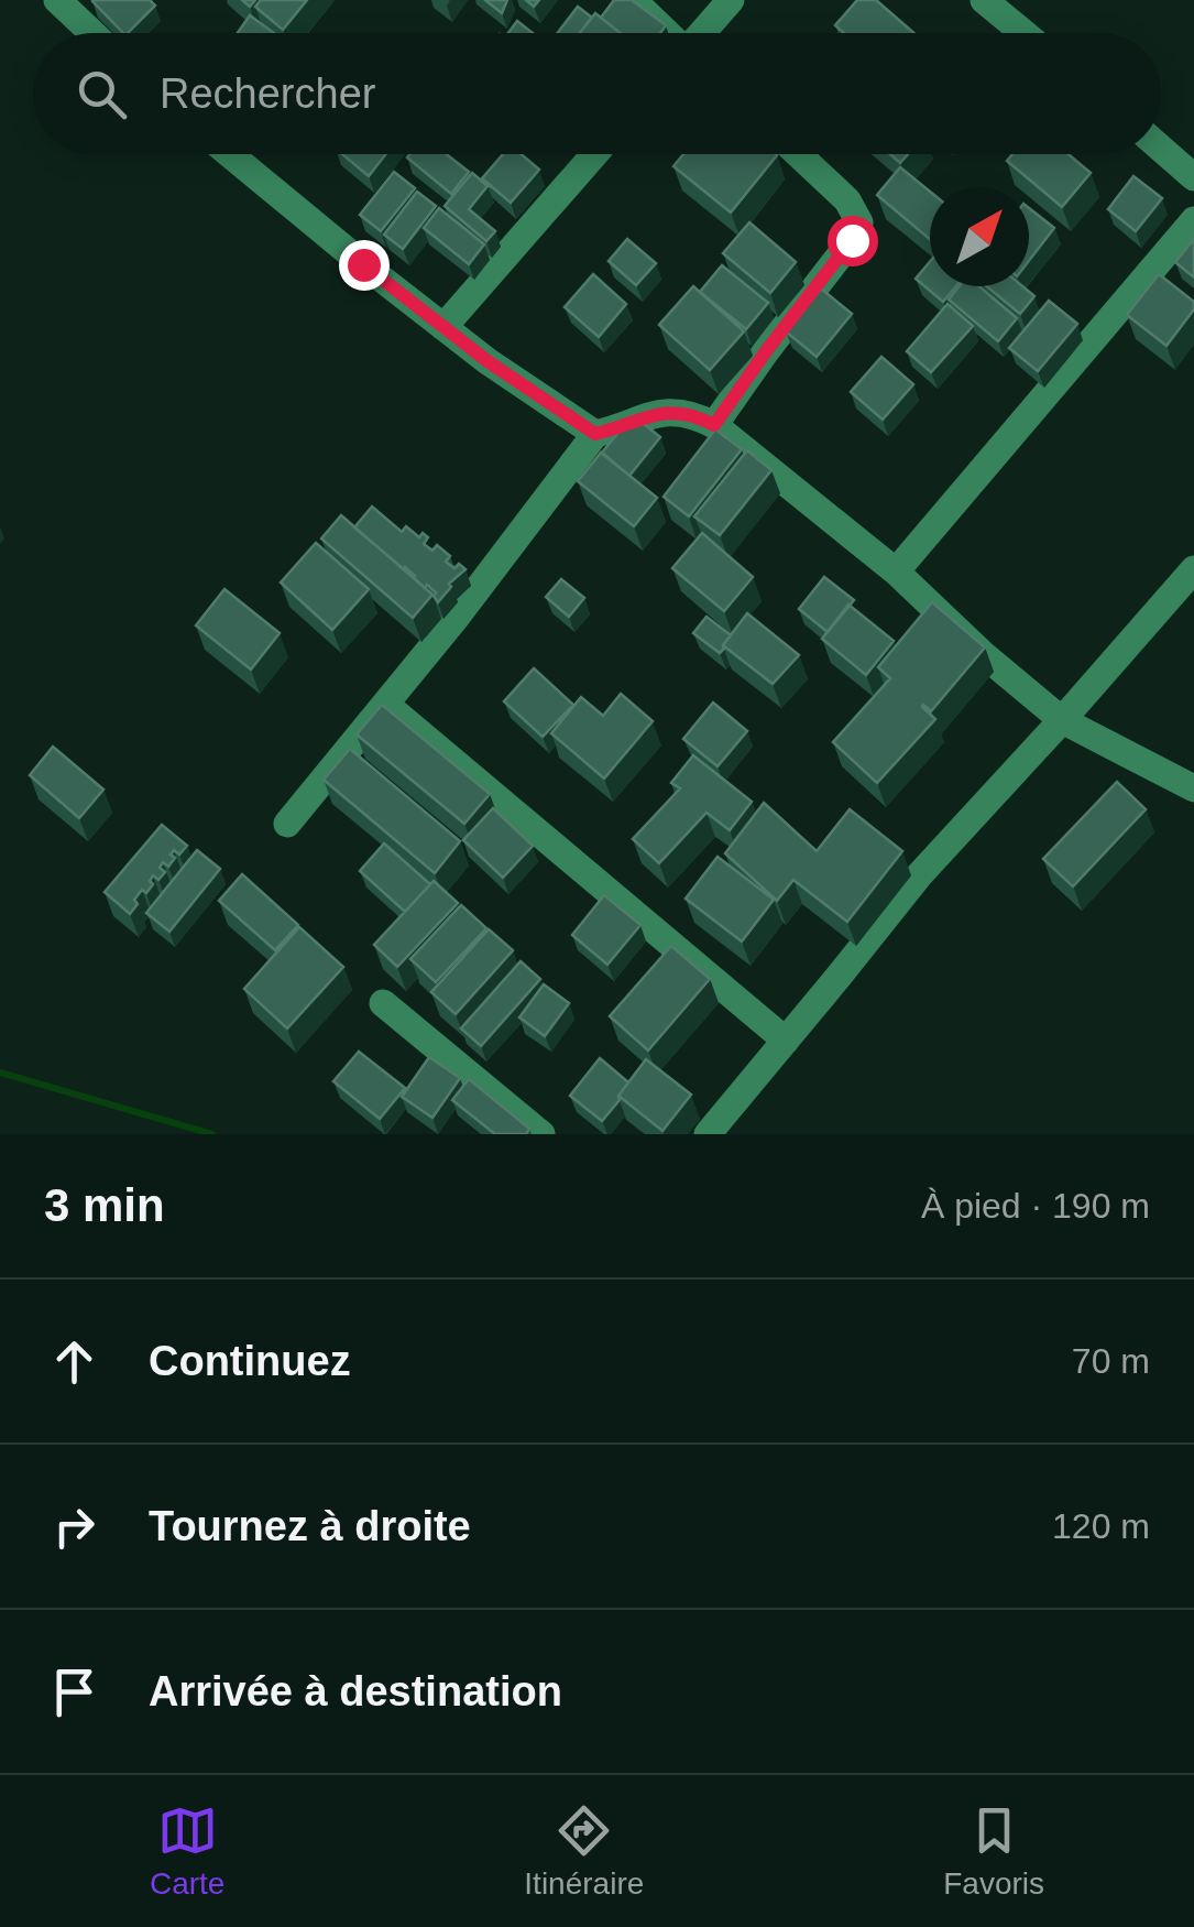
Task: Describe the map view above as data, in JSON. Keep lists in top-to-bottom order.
{
  "north": "top right",
  "page": {
    "search": "Rechercher",
    "heading": ["3 min", "À pied · 190 m"],
    "list": [
      ["Continuez", "70 m"],
      ["Tournez à droite", "120 m"],
      "Arrivée à destination"
    ],
    "nav": ["Carte", "Itinéraire", "Favoris"]
  }
}
